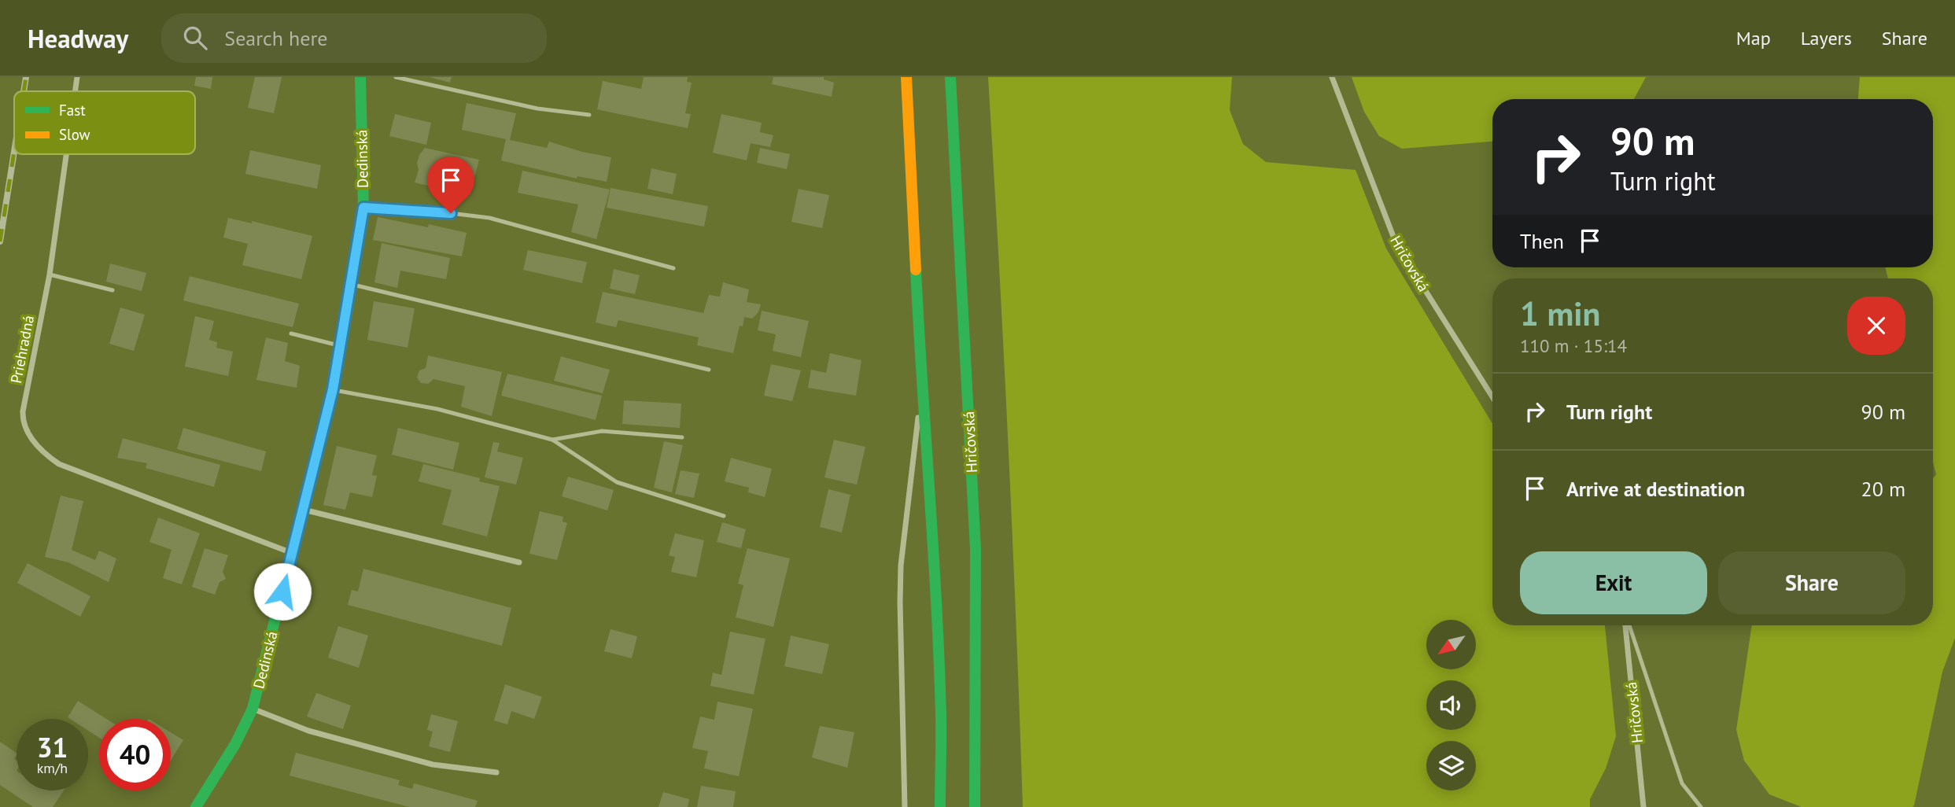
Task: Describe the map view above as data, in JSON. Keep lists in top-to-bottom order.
{
  "streets": {
    "main road": ["Dedinská", "Hričovská"],
    "street": ["Priehradná"]
  },
  "crossings": [
    ["Dedinská", "Priehradná"]
  ],
  "legend": ["Fast", "Slow"],
  "north": "bottom left",
  "page": {
    "header": "Headway",
    "search": "Search here",
    "nav": ["Map", "Layers", "Share"],
    "turn": ["90 m", "Turn right"],
    "then": "Then",
    "heading": ["1 min", "110 m · 15:14"],
    "list": [
      {
        "name": "Turn right",
        "value": "90 m"
      },
      {
        "name": "Arrive at destination",
        "value": "20 m"
      }
    ],
    "buttons": ["Exit", "Share"],
    "speed": "31 km/h",
    "limit": "40"
  }
}
